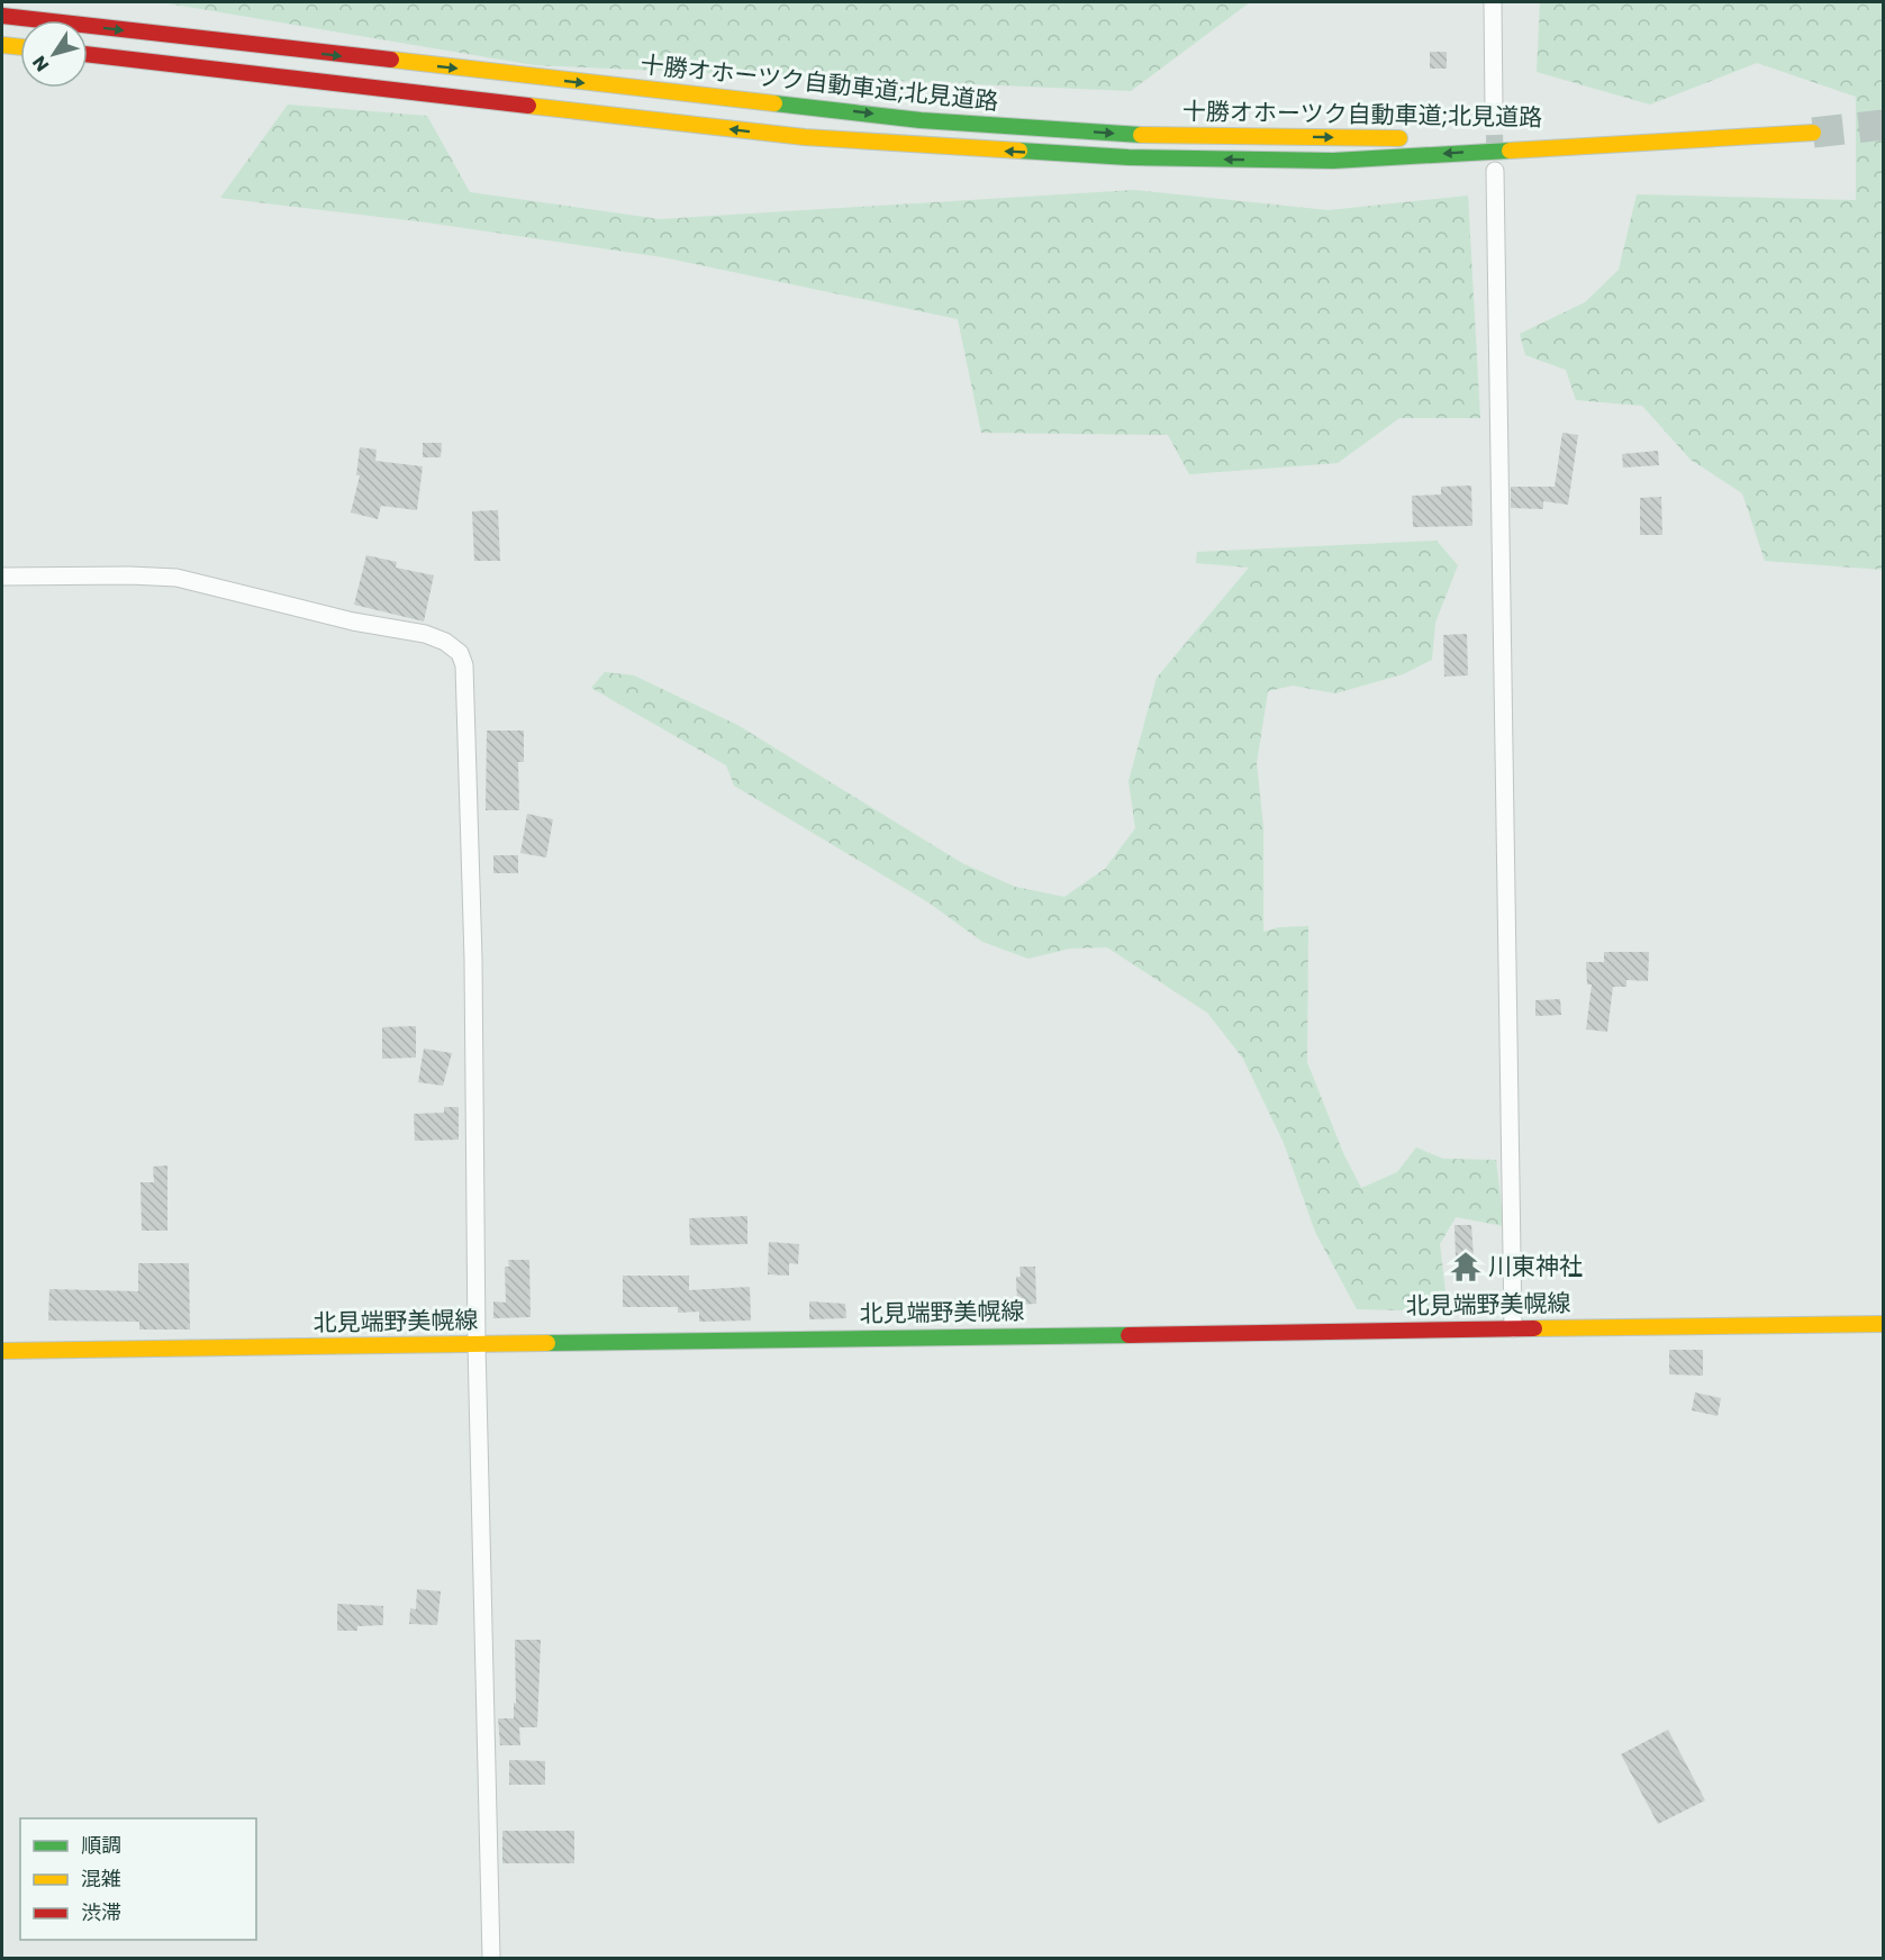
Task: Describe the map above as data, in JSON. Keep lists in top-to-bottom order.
{
  "streets": {
    "main road": ["十勝オホーツク自動車道;北見道路", "北見端野美幌線"]
  },
  "places": {
    "temple": ["川東神社"]
  },
  "legend": ["順調", "混雑", "渋滞"],
  "north": "bottom left"
}
